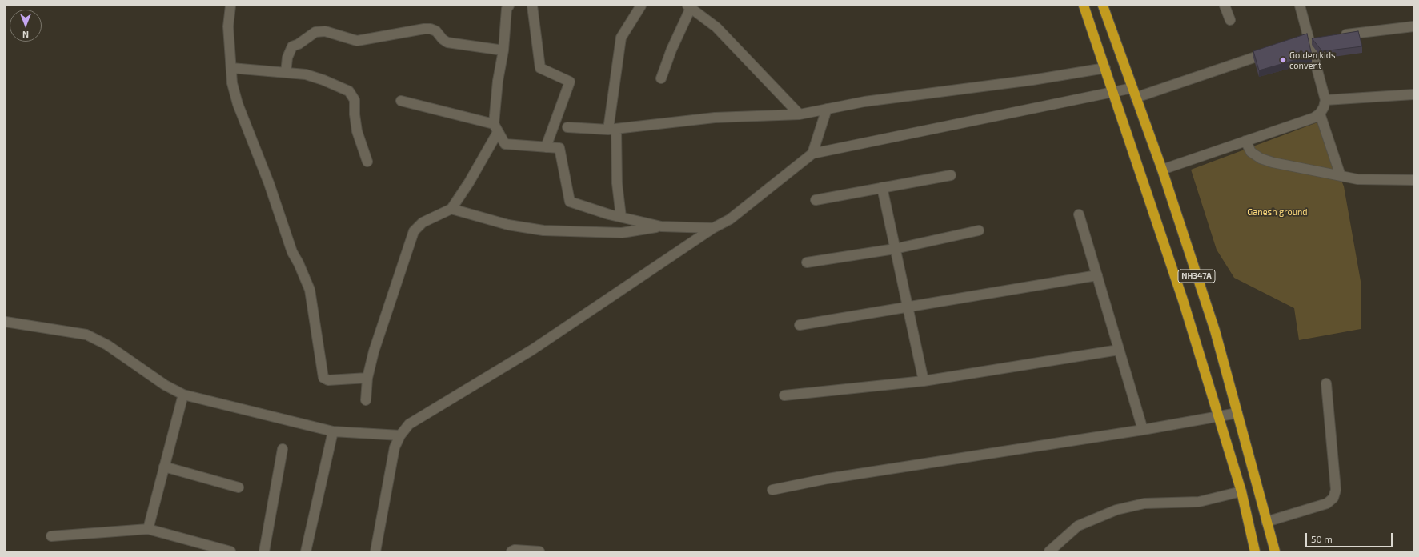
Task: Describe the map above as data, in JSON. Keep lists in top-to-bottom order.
{
  "streets": {
    "highway": ["NH347A"]
  },
  "parks": ["Ganesh ground"],
  "places": ["Golden kids convent"],
  "scale_bar": "50 m",
  "north": "bottom"
}
